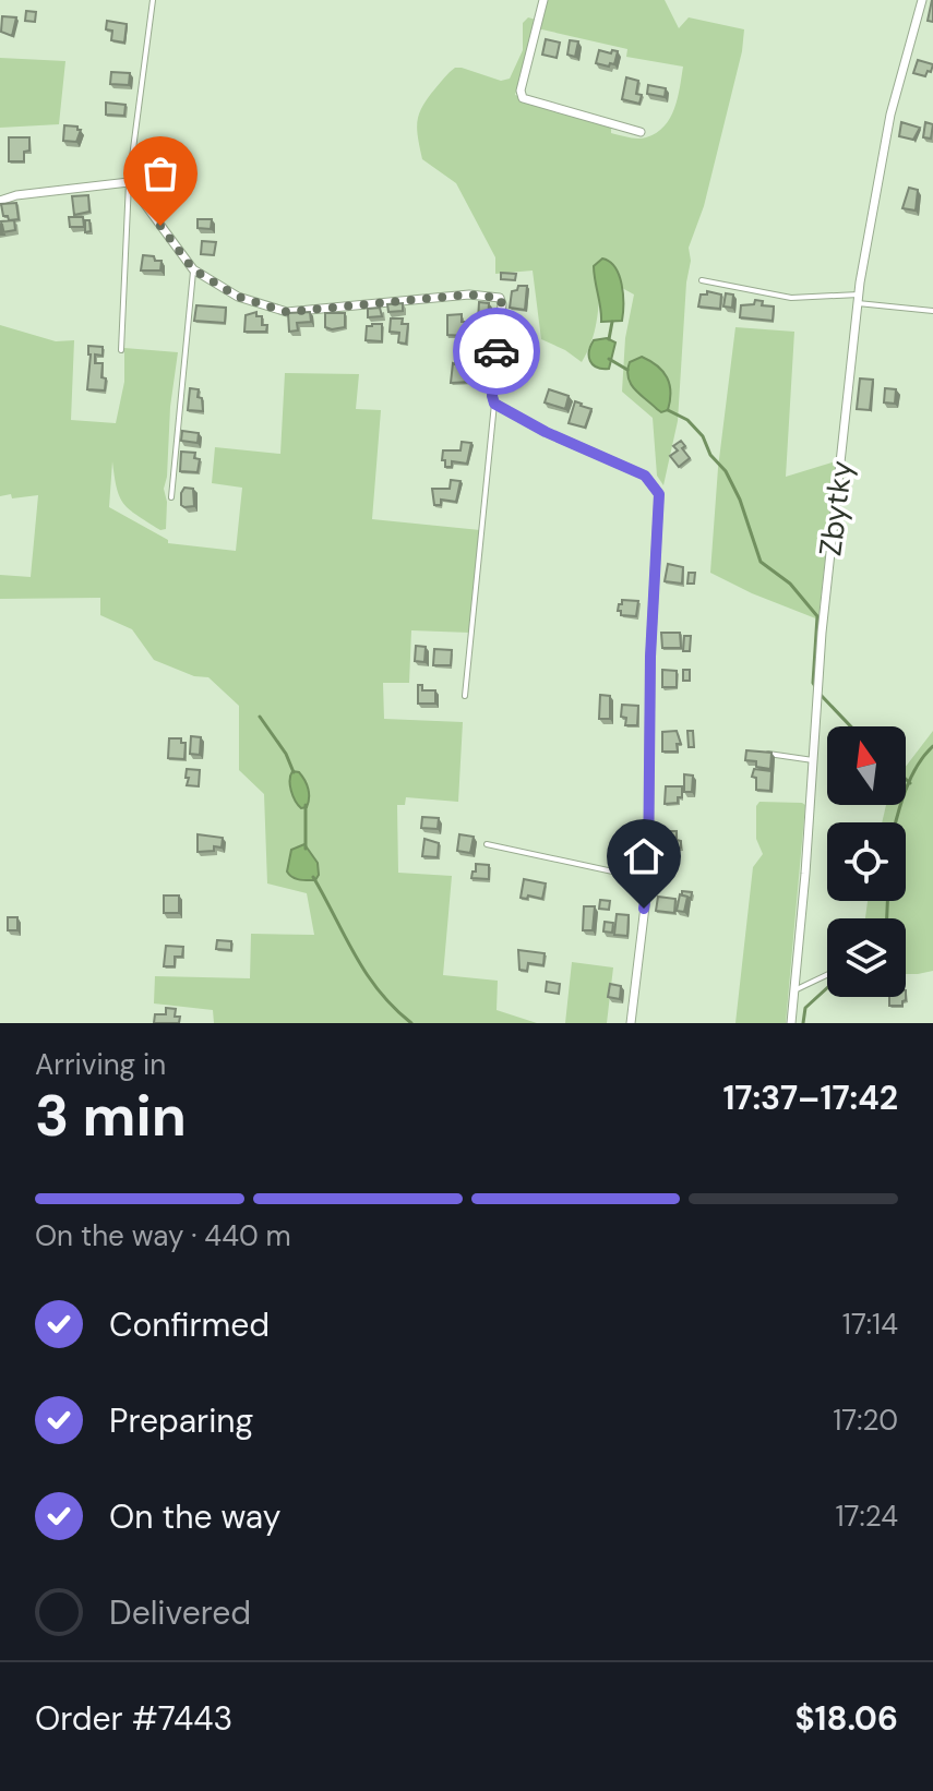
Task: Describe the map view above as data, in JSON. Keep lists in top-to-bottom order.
{
  "streets": {
    "street": ["Zbytky"]
  },
  "north": "top",
  "page": {
    "heading": ["3 min", "Arriving in", "17:37–17:42"],
    "panel": ["Order #7443", "$18.06"],
    "bar": "On the way · 440 m",
    "list": [
      ["Confirmed", "17:14"],
      ["Preparing", "17:20"],
      ["On the way", "17:24"],
      "Delivered"
    ]
  }
}
